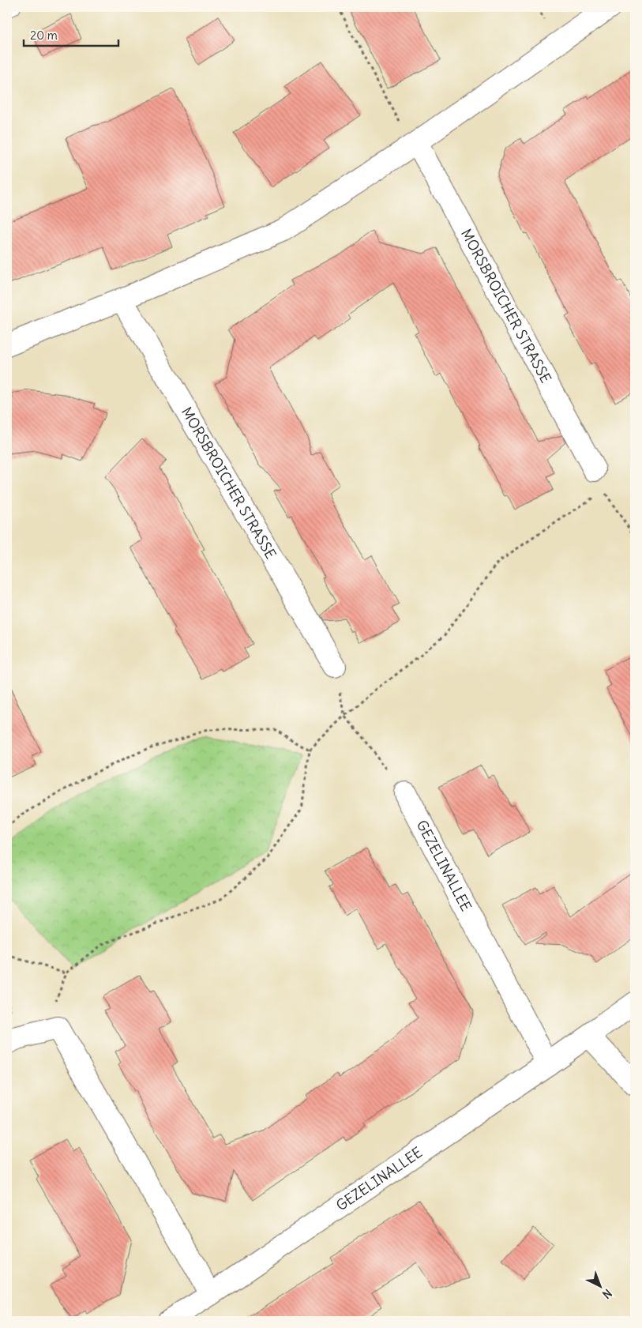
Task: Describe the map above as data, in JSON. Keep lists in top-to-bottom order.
{
  "streets": {
    "street": ["MORSBROICHER STRASSE", "GEZELINALLEE"]
  },
  "scale_bar": "20 m",
  "north": "bottom right"
}
